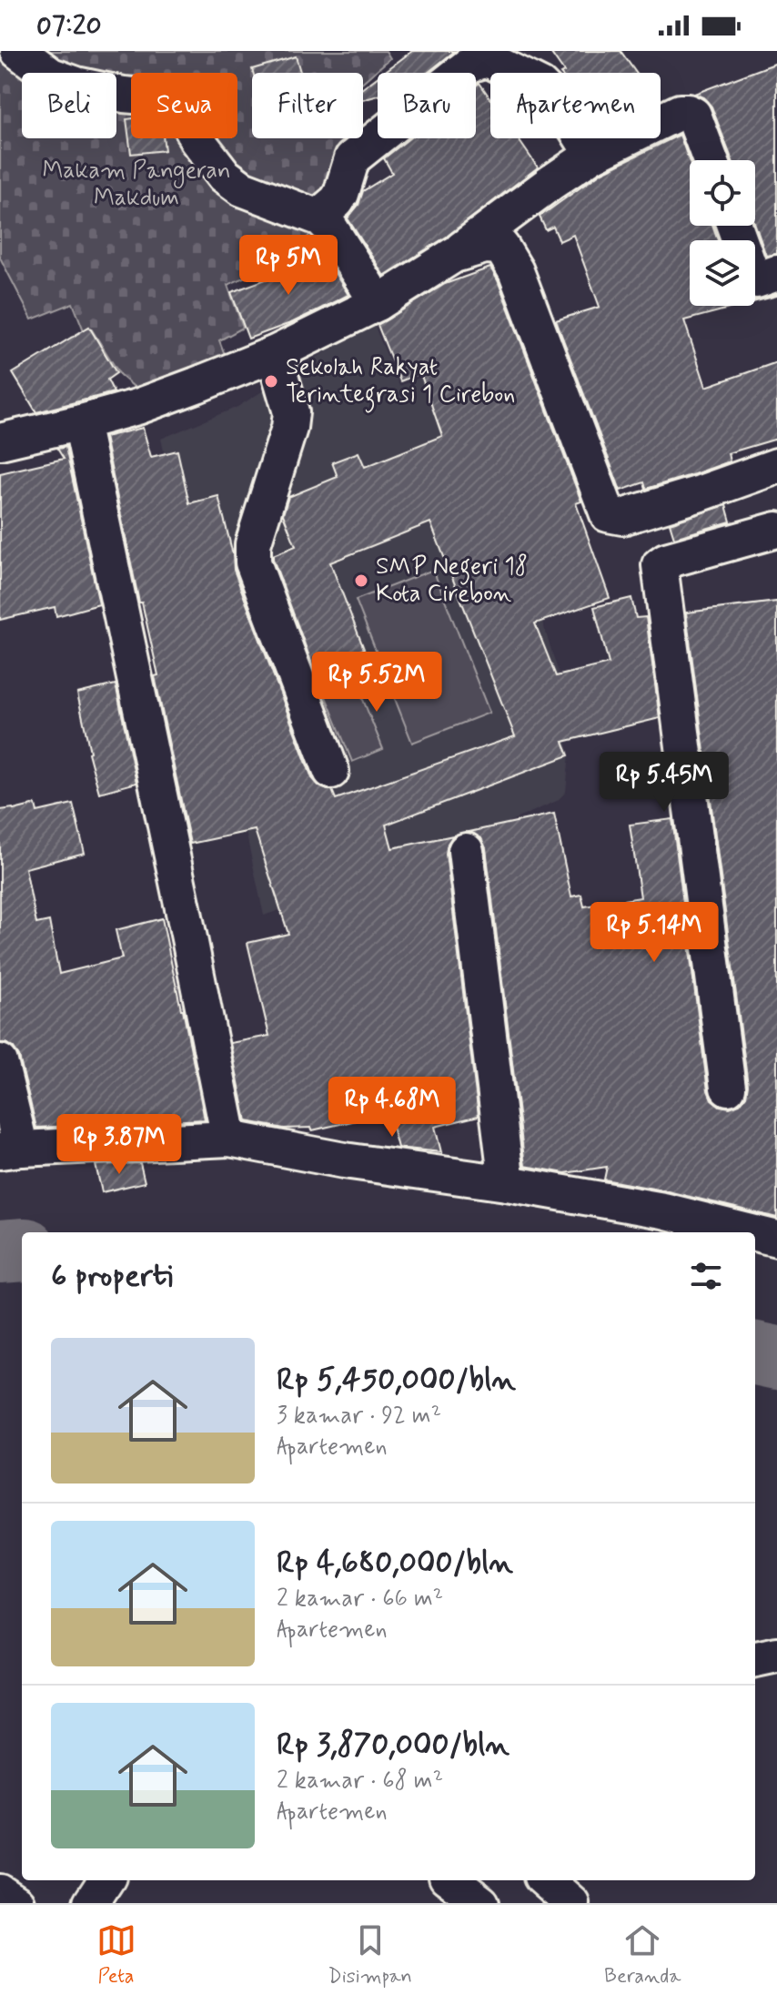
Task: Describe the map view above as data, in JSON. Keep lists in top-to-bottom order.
{
  "parks": ["Makam Pangeran Makdum"],
  "places": ["Sekolah Rakyat Terintegrasi 1 Cirebon", "SMP Negeri 18 Kota Cirebon"],
  "page": {
    "status": "07:20",
    "chip": [
      "Beli",
      "Sewa",
      "Filter",
      "Baru",
      "Apartemen"
    ],
    "price": [
      "Rp 5M",
      "Rp 5.52M",
      "Rp 5.45M",
      "Rp 5.14M",
      "Rp 4.68M",
      "Rp 3.87M"
    ],
    "heading": "6 properti",
    "list": [
      {
        "name": "Rp 5,450,000/bln",
        "note": "3 kamar · 92 m² · Apartemen"
      },
      {
        "name": "Rp 4,680,000/bln",
        "note": "2 kamar · 66 m² · Apartemen"
      },
      {
        "name": "Rp 3,870,000/bln",
        "note": "2 kamar · 68 m² · Apartemen"
      }
    ],
    "tabs": ["Peta", "Disimpan", "Beranda"]
  }
}
